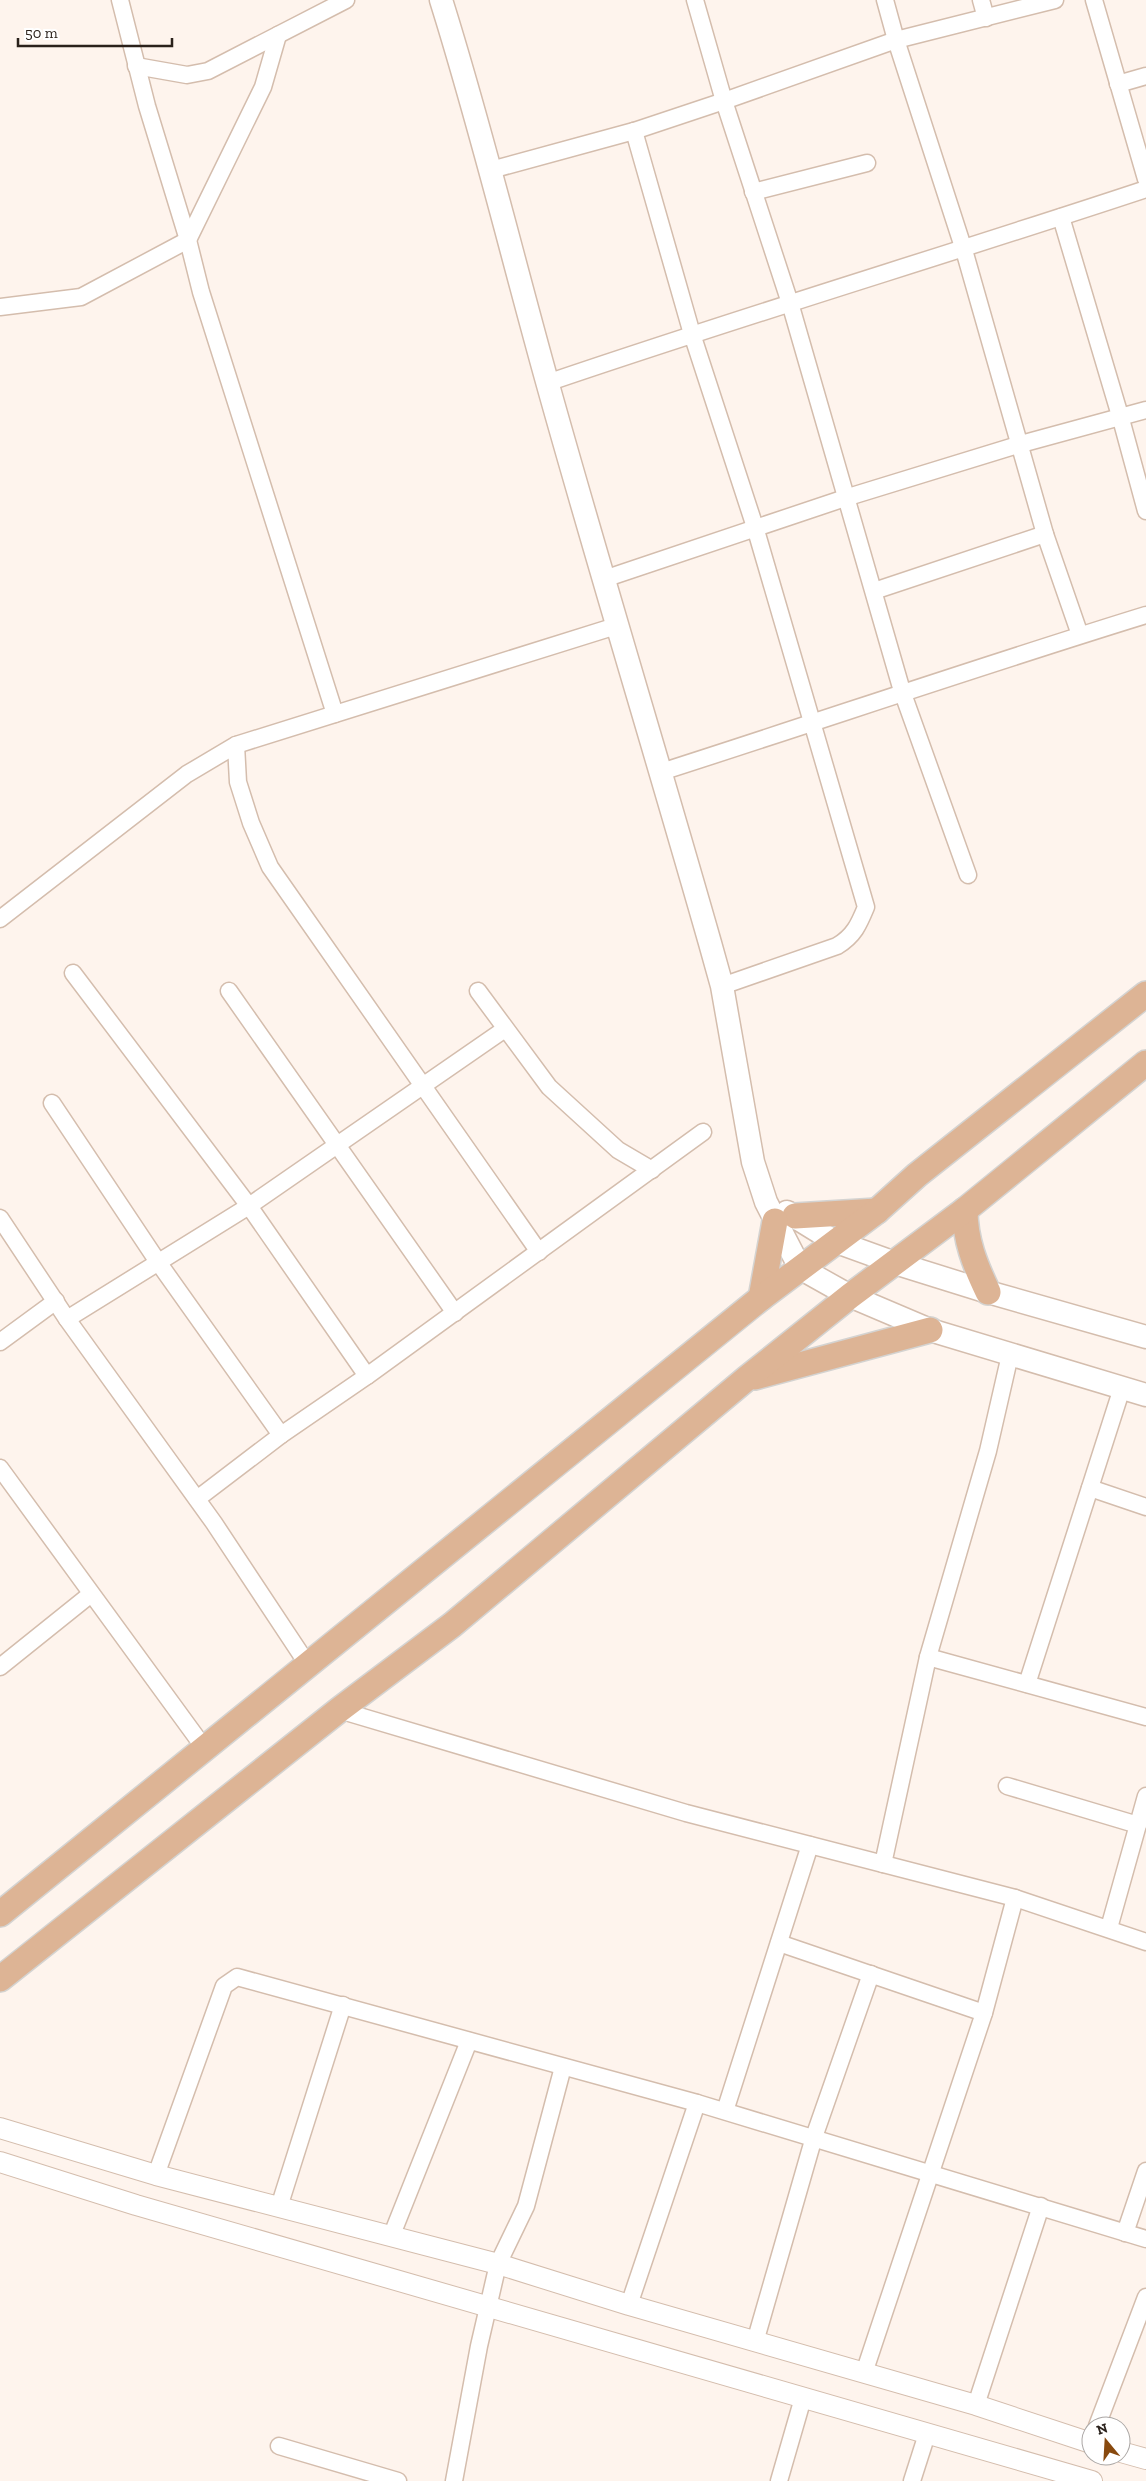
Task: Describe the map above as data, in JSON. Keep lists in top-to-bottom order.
{
  "scale_bar": "50 m",
  "north": "top"
}
